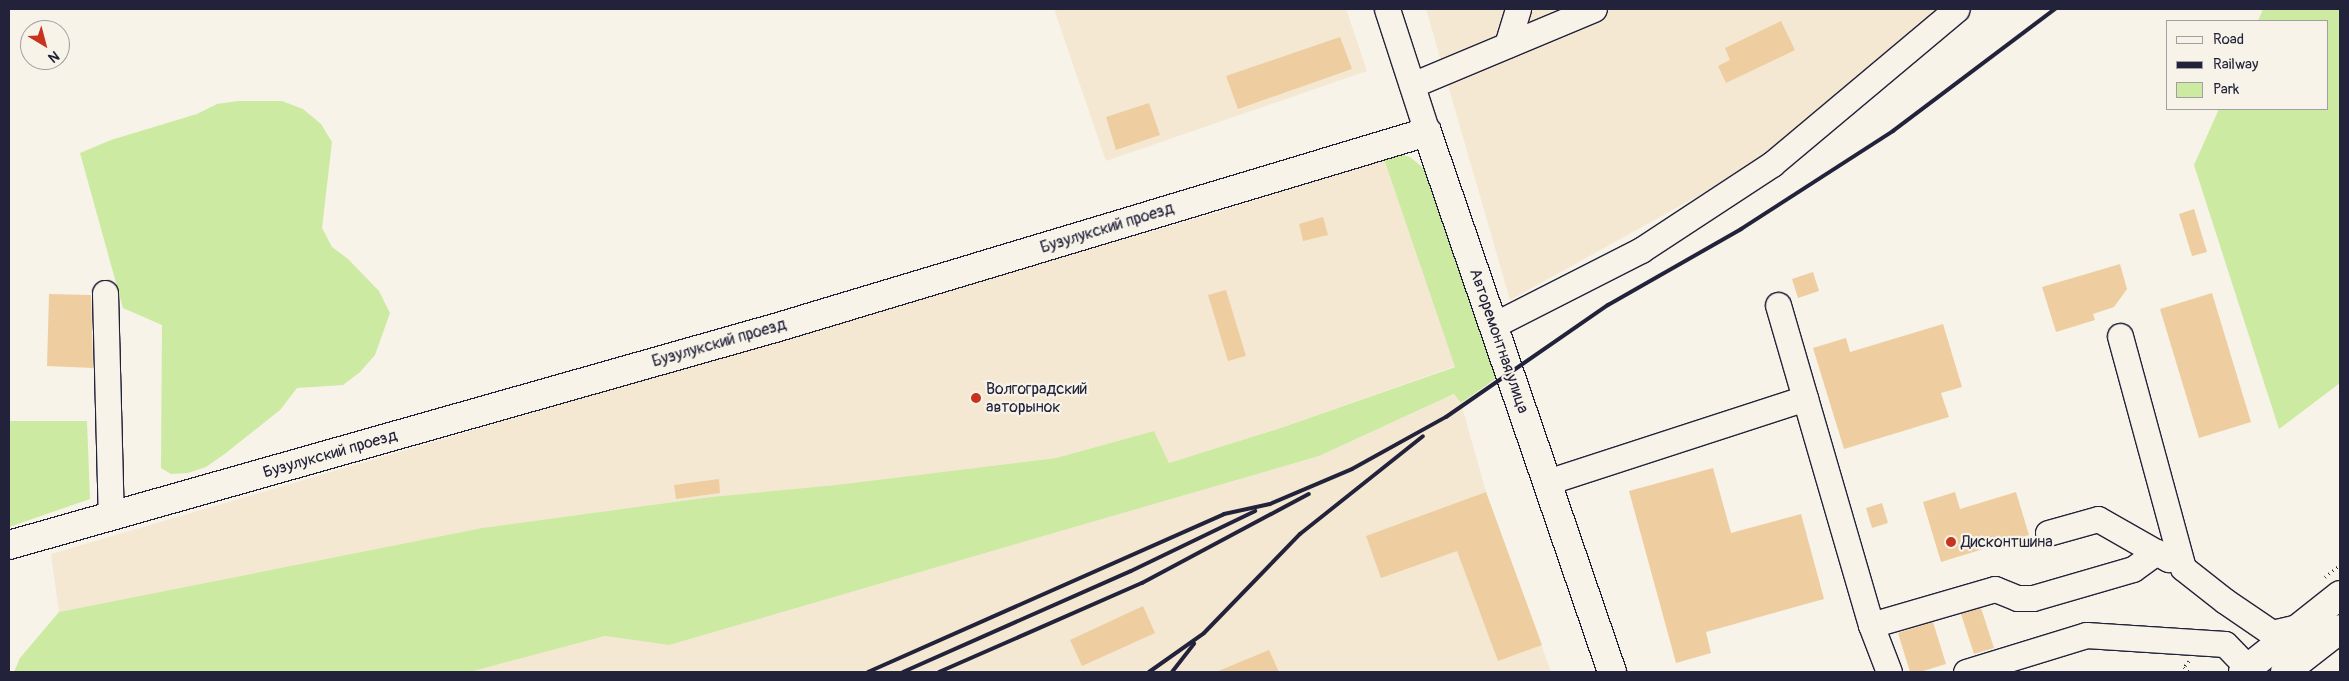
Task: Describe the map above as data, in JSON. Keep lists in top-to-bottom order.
{
  "streets": {
    "main road": ["Бузулукский проезд", "Авторемонтная улица"]
  },
  "crossings": [
    ["Бузулукский проезд", "Авторемонтная улица"]
  ],
  "places": ["Волгоградский авторынок", "Дисконтшина"],
  "legend": ["Road", "Railway", "Park"],
  "north": "bottom right"
}
